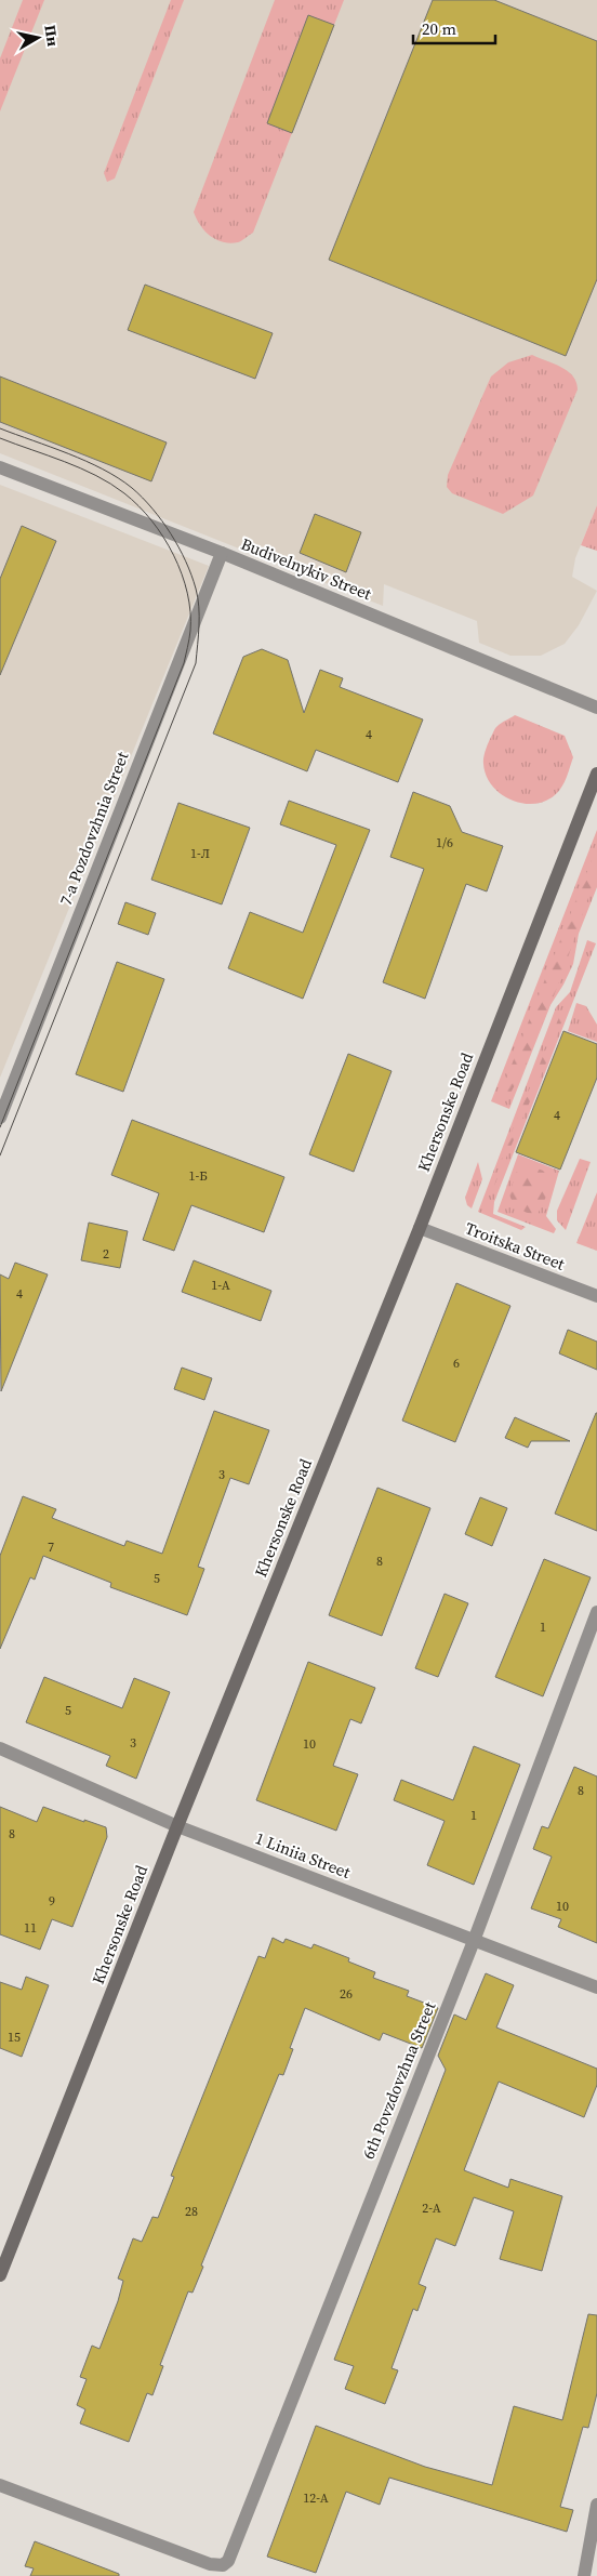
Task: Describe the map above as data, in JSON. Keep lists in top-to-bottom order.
{
  "streets": {
    "main road": ["Khersonske Road"],
    "street": [
      "Budivelnykiv Street",
      "7-a Pozdovzhnia Street",
      "Troitska Street",
      "1 Liniia Street",
      "6th Povzdovzhna Street"
    ]
  },
  "crossings": [
    ["Budivelnykiv Street", "7-a Pozdovzhnia Street"],
    ["Khersonske Road", "Troitska Street"],
    ["Khersonske Road", "1 Liniia Street"],
    ["1 Liniia Street", "6th Povzdovzhna Street"]
  ],
  "house_numbers": [
    "4",
    "1/6",
    "1-Л",
    "4",
    "1-Б",
    "2",
    "1-А",
    "4",
    "6",
    "3",
    "7",
    "8",
    "5",
    "1",
    "5",
    "3",
    "10",
    "8",
    "1",
    "8",
    "9",
    "10",
    "11",
    "26",
    "15",
    "2-А",
    "28",
    "12-А"
  ],
  "scale_bar": "20 m",
  "north": "right"
}
